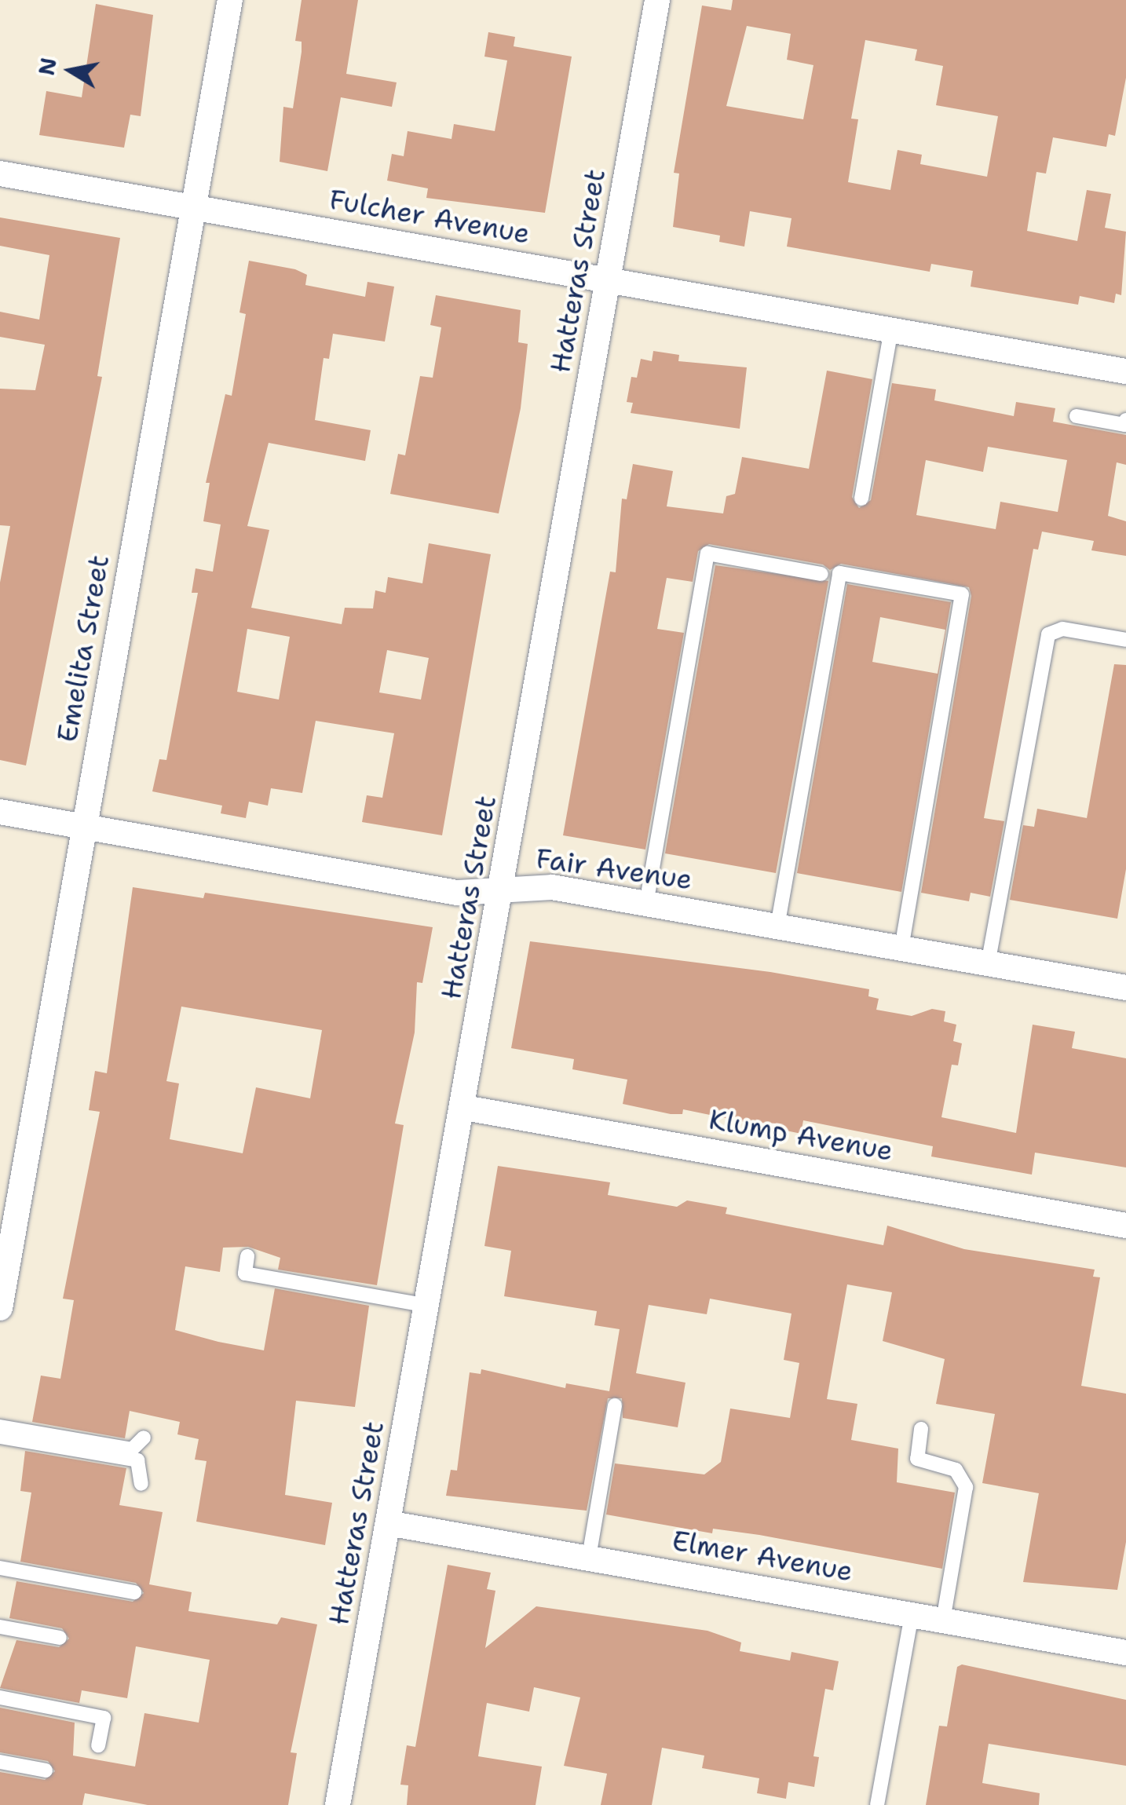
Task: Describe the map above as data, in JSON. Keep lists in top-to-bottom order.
{
  "streets": {
    "street": [
      "Fulcher Avenue",
      "Hatteras Street",
      "Emelita Street",
      "Fair Avenue",
      "Klump Avenue",
      "Elmer Avenue"
    ]
  },
  "crossings": [
    ["Fulcher Avenue", "Hatteras Street"],
    ["Fulcher Avenue", "Emelita Street"],
    ["Hatteras Street", "Fair Avenue"],
    ["Hatteras Street", "Klump Avenue"],
    ["Hatteras Street", "Elmer Avenue"],
    ["Emelita Street", "Fair Avenue"]
  ],
  "north": "left"
}
